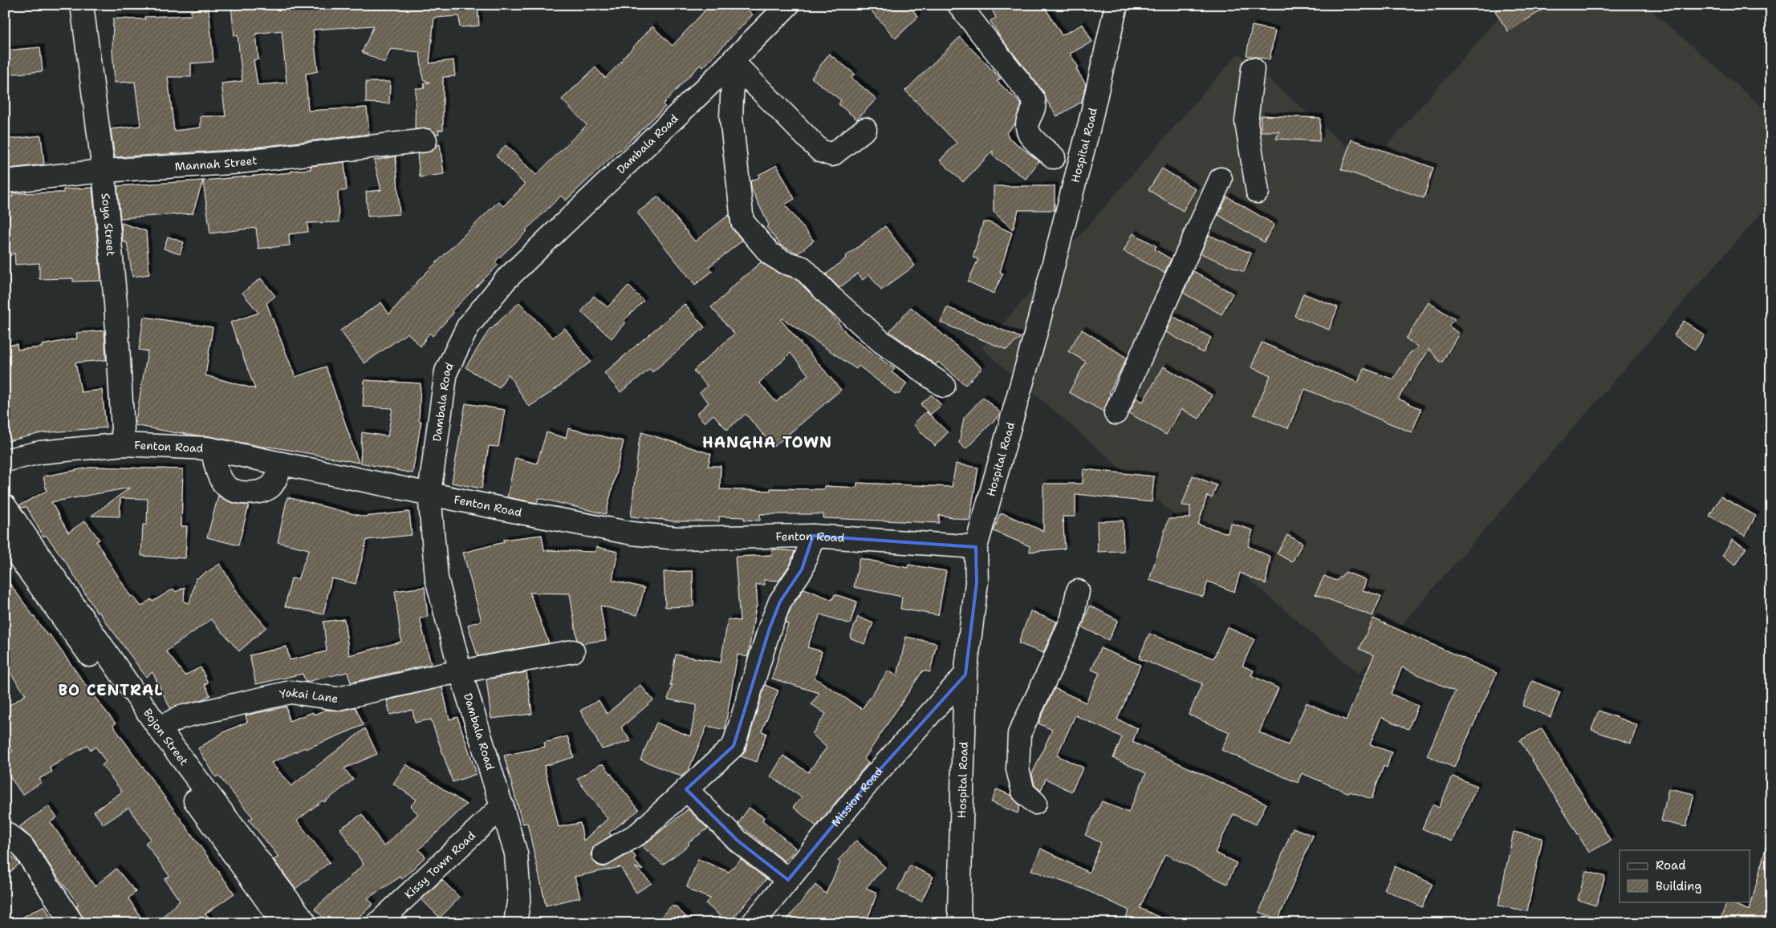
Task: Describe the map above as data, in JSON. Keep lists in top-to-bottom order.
{
  "streets": {
    "street": [
      "Dambala Road",
      "Hospital Road",
      "Mannah Street",
      "Soya Street",
      "Fenton Road",
      "Yakai Lane",
      "Bojon Street",
      "Mission Road",
      "Kissy Town Road"
    ]
  },
  "crossings": [
    ["Dambala Road", "Fenton Road"],
    ["Dambala Road", "Yakai Lane"],
    ["Dambala Road", "Kissy Town Road"],
    ["Hospital Road", "Fenton Road"],
    ["Hospital Road", "Mission Road"],
    ["Mannah Street", "Soya Street"],
    ["Soya Street", "Fenton Road"],
    ["Yakai Lane", "Bojon Street"]
  ],
  "districts": ["HANGHA TOWN", "BO CENTRAL"],
  "legend": ["Road", "Building"]
}
